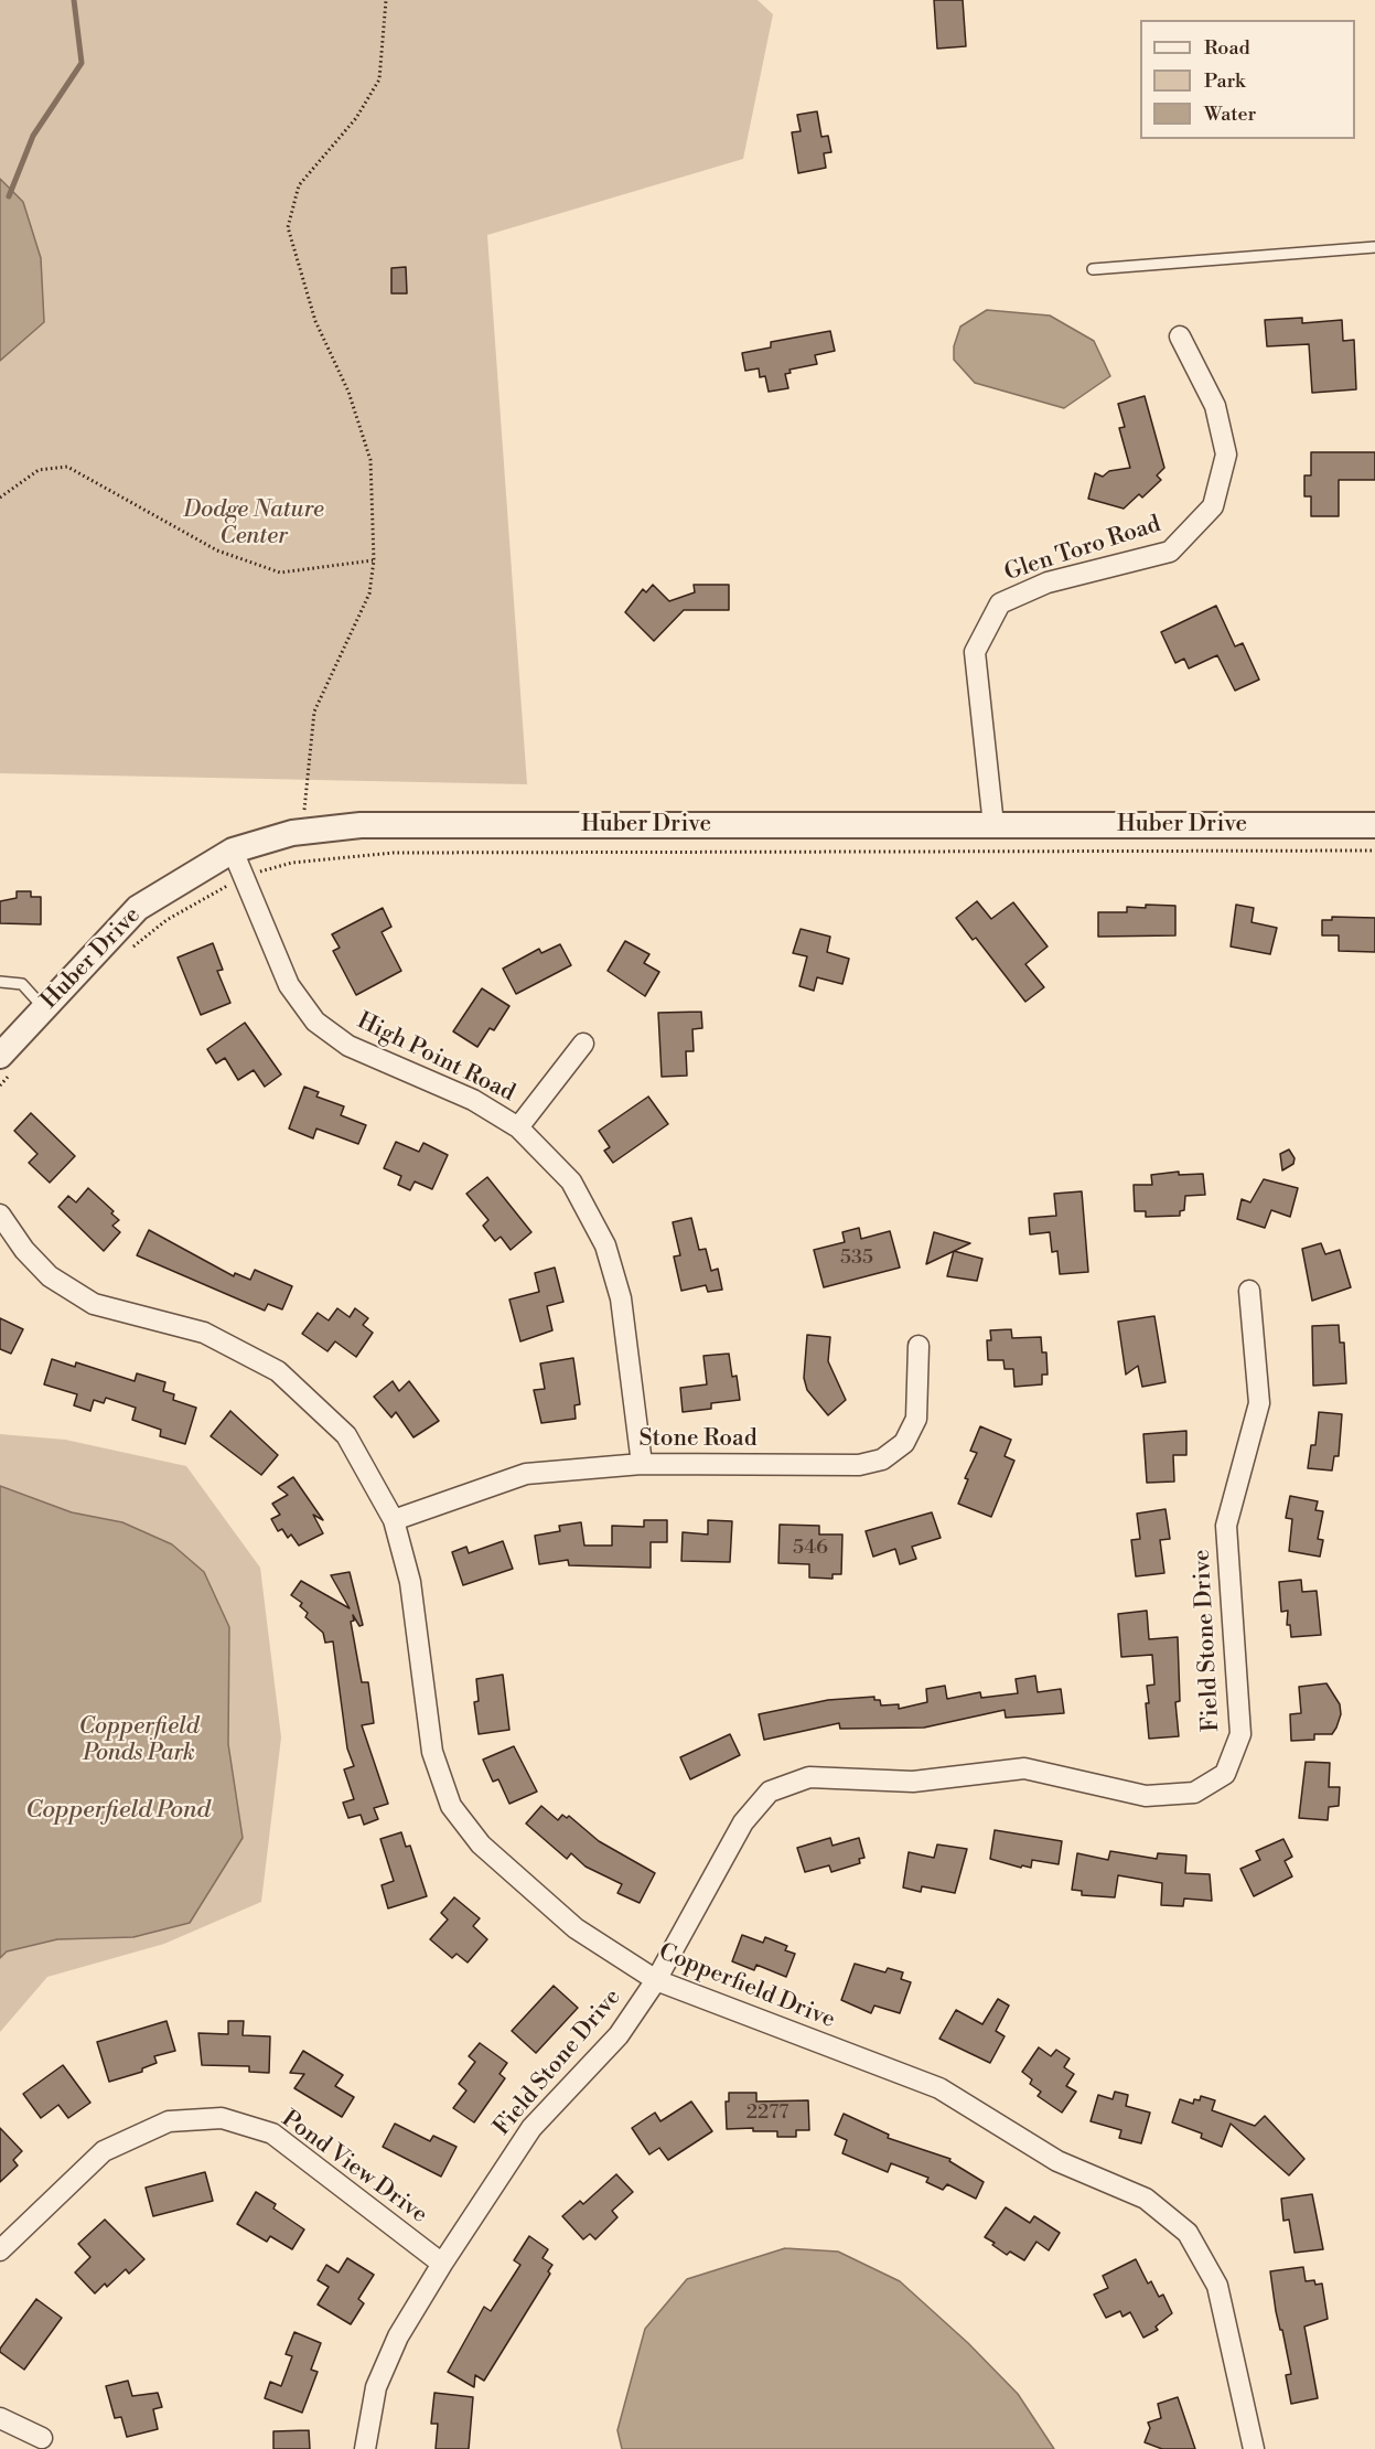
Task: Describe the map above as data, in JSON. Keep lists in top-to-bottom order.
{
  "streets": {
    "street": [
      "Glen Toro Road",
      "Huber Drive",
      "High Point Road",
      "Stone Road",
      "Field Stone Drive",
      "Copperfield Drive",
      "Pond View Drive"
    ]
  },
  "crossings": [
    ["Glen Toro Road", "Huber Drive"],
    ["Huber Drive", "High Point Road"],
    ["High Point Road", "Stone Road"],
    ["Stone Road", "Copperfield Drive"],
    ["Field Stone Drive", "Copperfield Drive"],
    ["Field Stone Drive", "Pond View Drive"]
  ],
  "water": ["Copperfield Pond"],
  "parks": ["Dodge Nature Center", "Copperfield Ponds Park"],
  "house_numbers": ["535", "546", "2277"],
  "legend": ["Road", "Park", "Water"]
}
